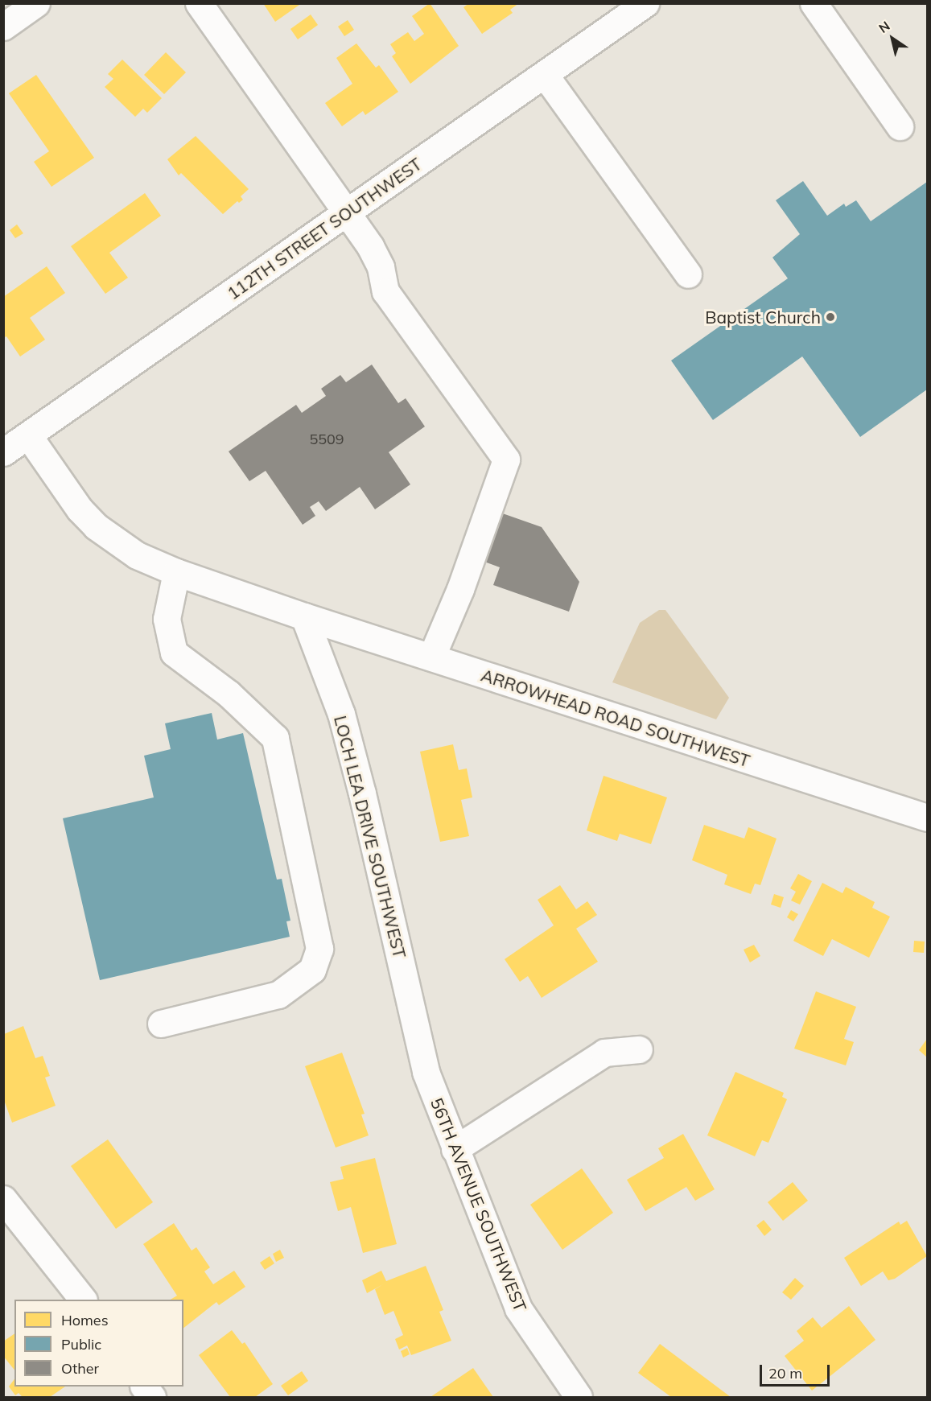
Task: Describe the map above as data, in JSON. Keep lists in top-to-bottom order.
{
  "streets": {
    "street": [
      "112TH STREET SOUTHWEST",
      "ARROWHEAD ROAD SOUTHWEST",
      "LOCH LEA DRIVE SOUTHWEST",
      "56TH AVENUE SOUTHWEST"
    ]
  },
  "crossings": [
    ["ARROWHEAD ROAD SOUTHWEST", "LOCH LEA DRIVE SOUTHWEST"],
    ["LOCH LEA DRIVE SOUTHWEST", "56TH AVENUE SOUTHWEST"]
  ],
  "places": ["Baptist Church"],
  "house_numbers": ["5509"],
  "legend": ["Homes", "Public", "Other"],
  "scale_bar": "20 m",
  "north": "top left"
}
